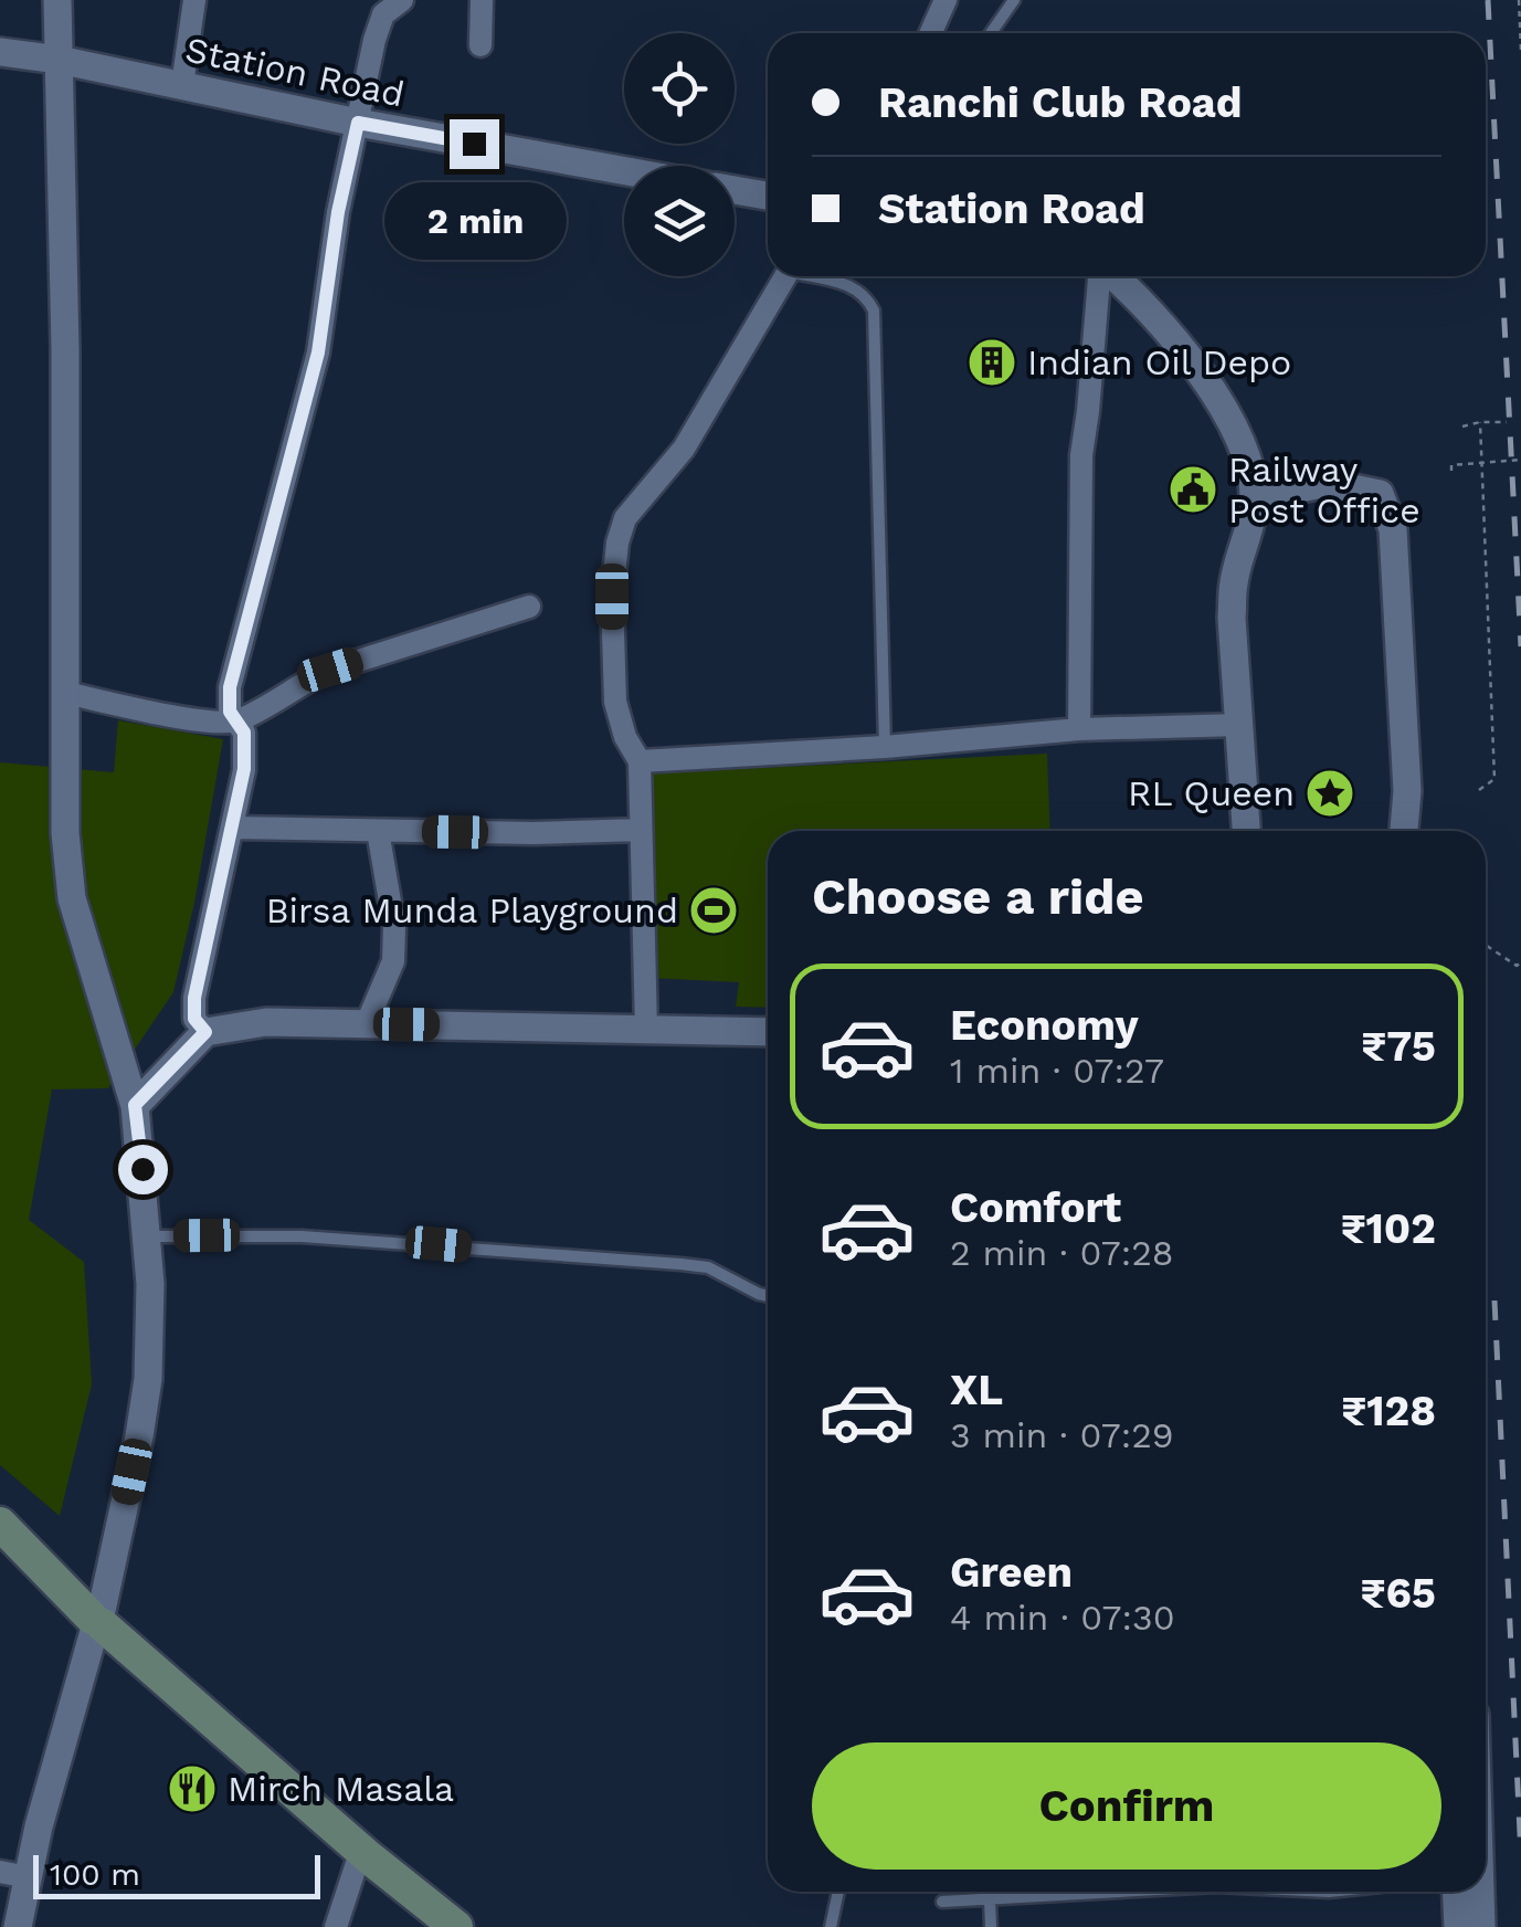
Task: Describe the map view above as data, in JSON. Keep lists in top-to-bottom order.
{
  "streets": {
    "street": ["Station Road"]
  },
  "places": {
    "building": ["Indian Oil Depo"],
    "public building": ["Railway Post Office"],
    "place": ["RL Queen"],
    "sports": ["Birsa Munda Playground"],
    "restaurant": ["Mirch Masala"]
  },
  "scale_bar": "100 m",
  "page": {
    "banner": ["Ranchi Club Road", "Station Road"],
    "bubble": "2 min",
    "heading": "Choose a ride",
    "list": [
      {
        "name": "Economy",
        "note": "1 min · 07:27",
        "value": "₹75"
      },
      {
        "name": "Comfort",
        "note": "2 min · 07:28",
        "value": "₹102"
      },
      {
        "name": "XL",
        "note": "3 min · 07:29",
        "value": "₹128"
      },
      {
        "name": "Green",
        "note": "4 min · 07:30",
        "value": "₹65"
      }
    ],
    "buttons": "Confirm",
    "scale": "100 m"
  }
}
